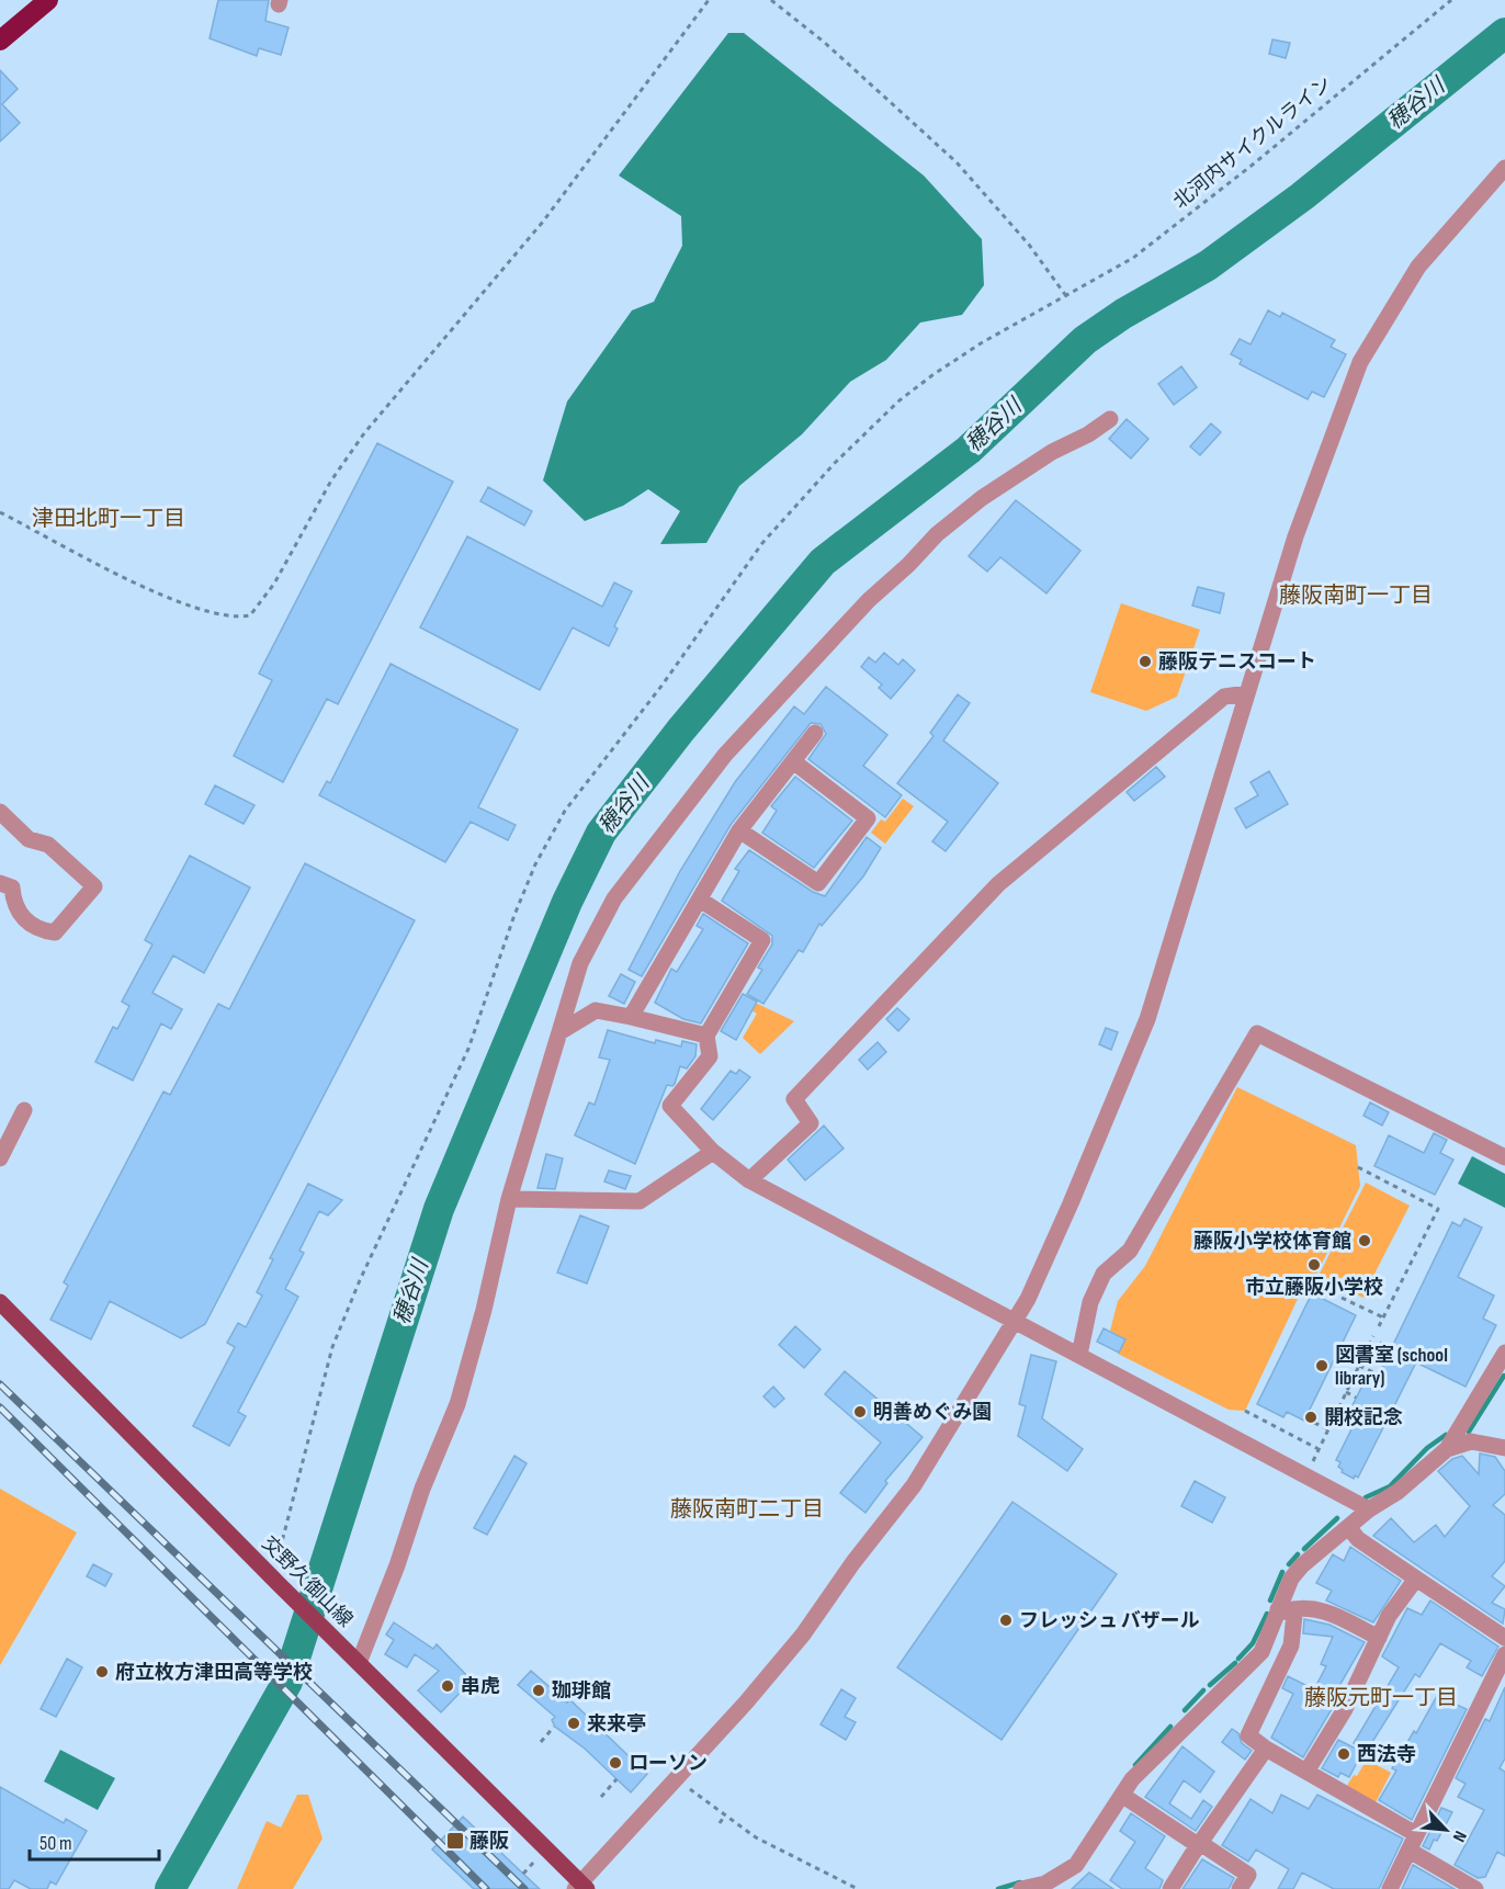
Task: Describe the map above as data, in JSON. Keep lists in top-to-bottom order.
{
  "streets": {
    "main road": ["交野久御山線"],
    "path": ["北河内サイクルライン"]
  },
  "districts": [
    "津田北町一丁目",
    "藤阪南町一丁目",
    "藤阪南町二丁目",
    "藤阪元町一丁目"
  ],
  "water": ["穂谷川"],
  "places": {
    "other": [
      "藤阪テニスコート",
      "藤阪小学校体育館",
      "市立藤阪小学校",
      "図書室 (school library)",
      "明善めぐみ園",
      "開校記念",
      "フレッシュ バザール",
      "府立枚方津田高等学校",
      "串虎",
      "珈琲館",
      "来来亭",
      "西法寺",
      "ローソン"
    ],
    "transit": ["藤阪"]
  },
  "scale_bar": "50 m",
  "north": "bottom right"
}
